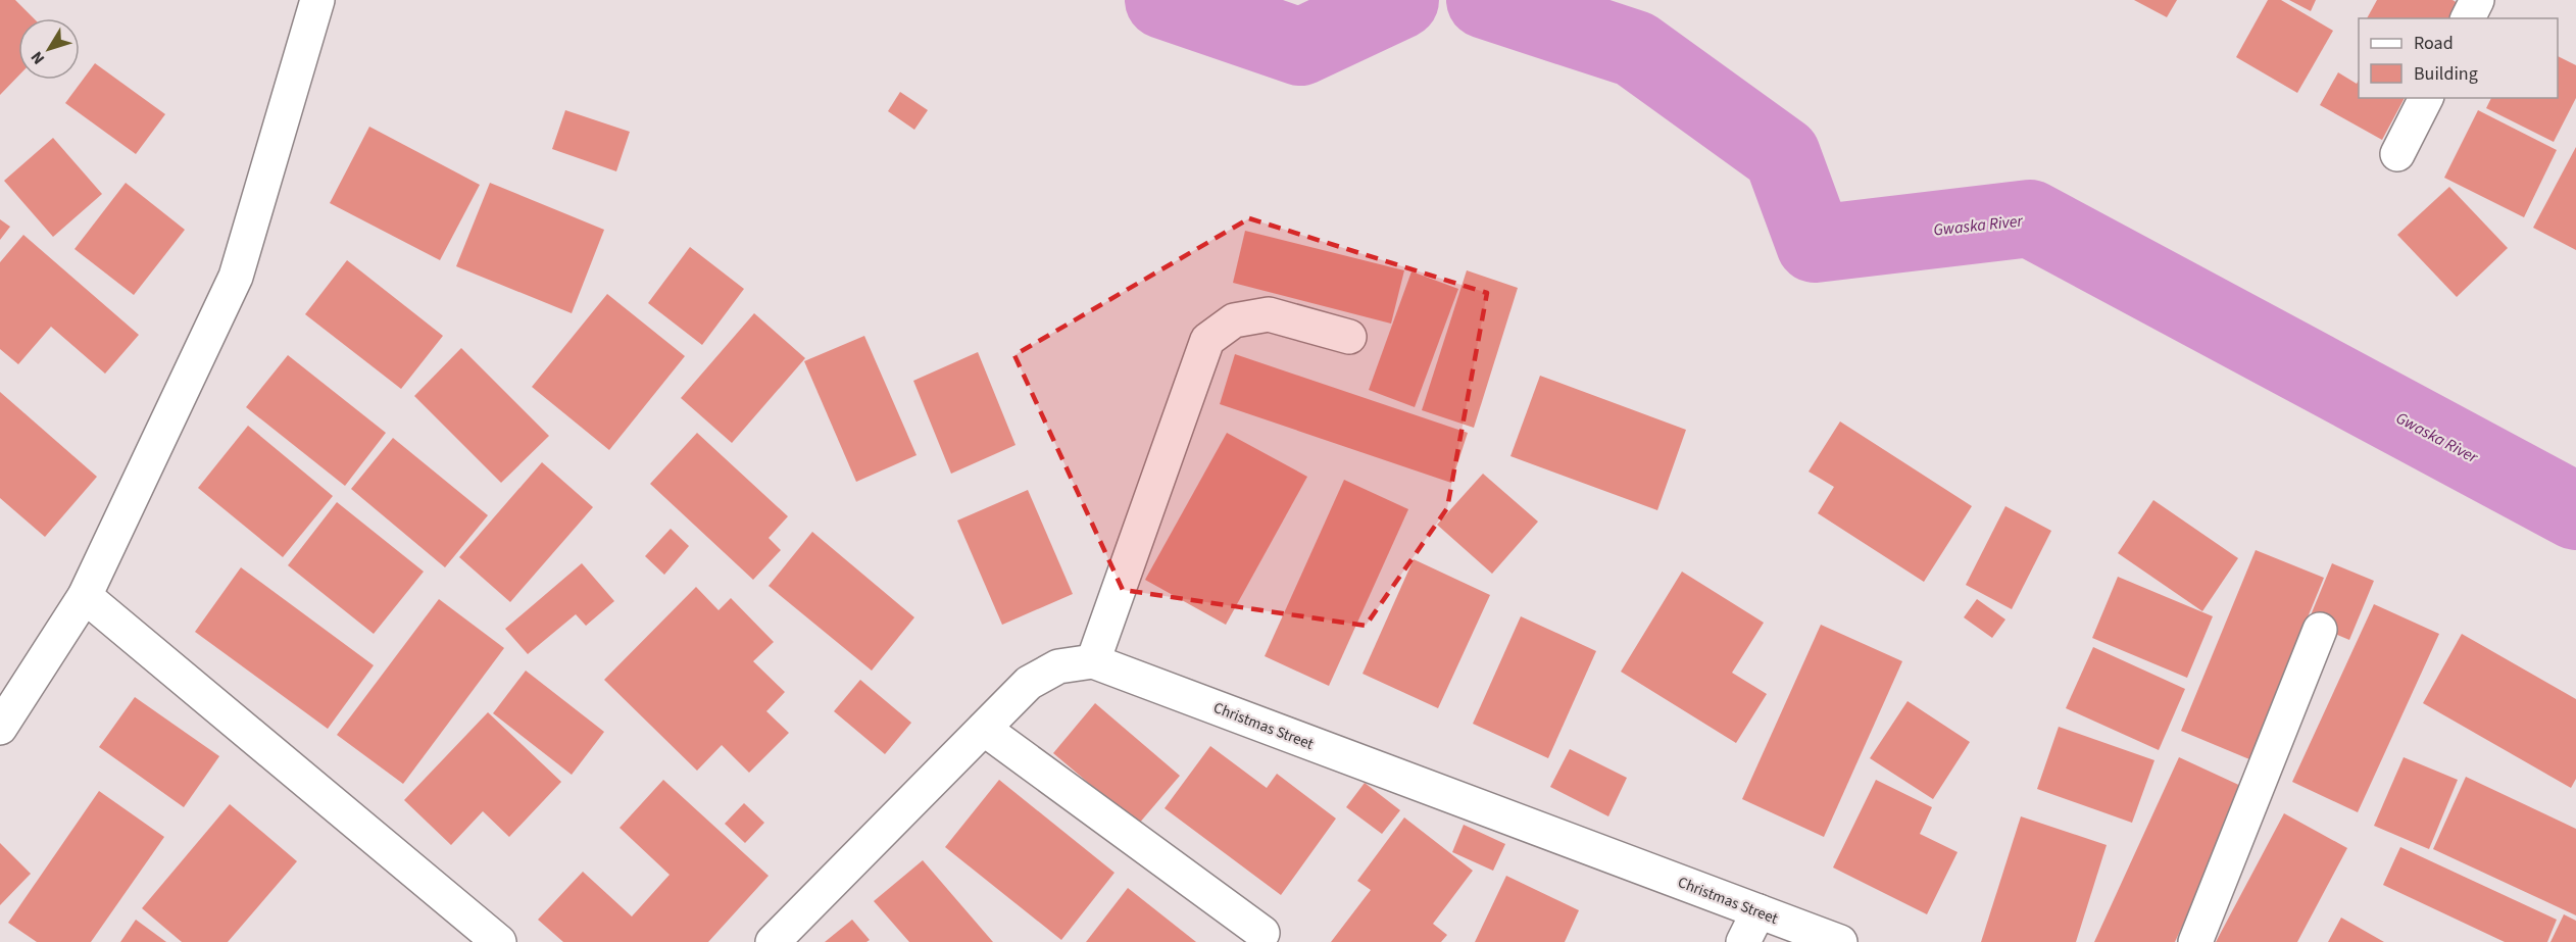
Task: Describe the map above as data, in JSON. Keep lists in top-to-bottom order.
{
  "streets": {
    "street": ["Christmas Street"]
  },
  "water": ["Gwaska River"],
  "legend": ["Road", "Building"],
  "north": "bottom left"
}
